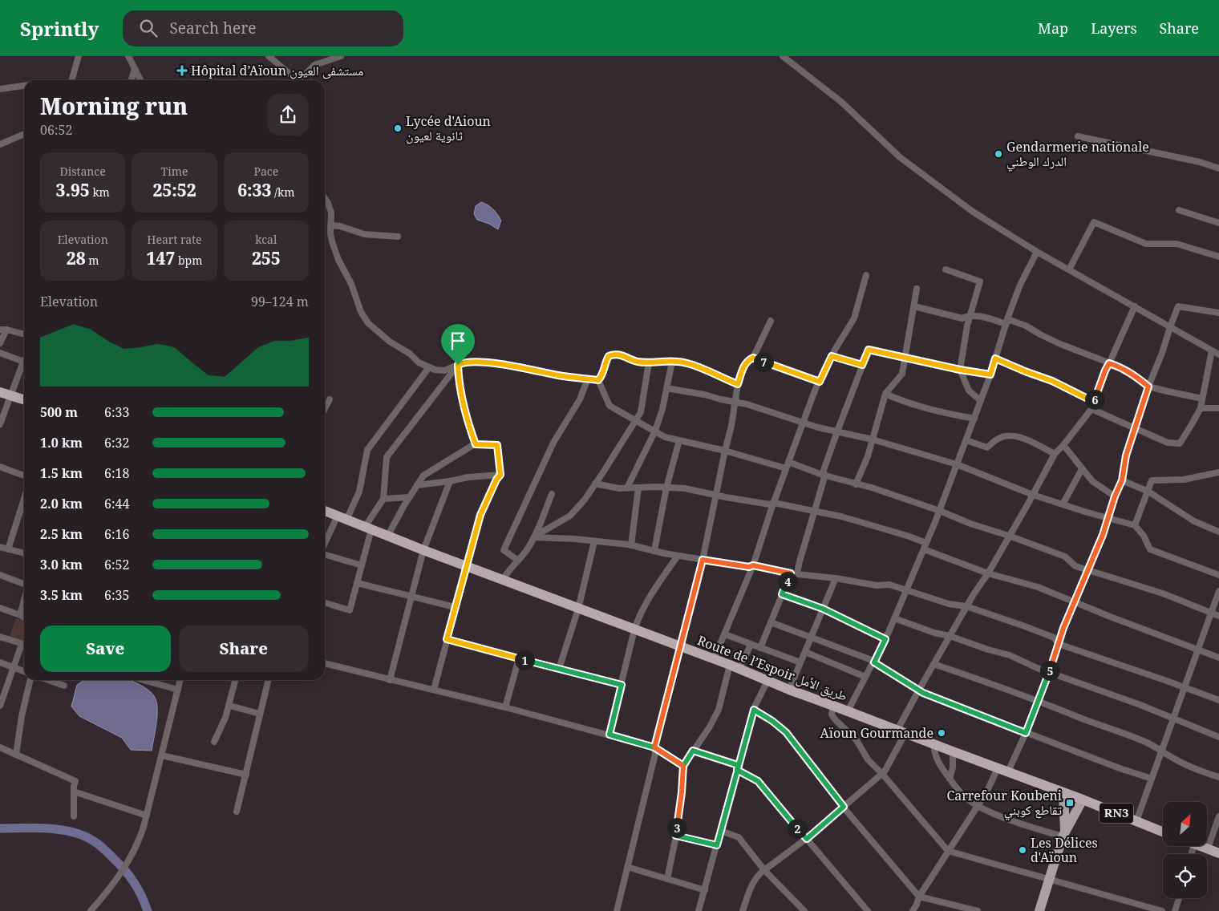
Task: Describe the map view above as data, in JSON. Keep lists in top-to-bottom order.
{
  "streets": {
    "highway": ["Route de l’Espoir طريق الأمل", "RN3"]
  },
  "places": {
    "health": ["Hôpital d’Aïoun مستشفى العيون"],
    "other": [
      "Lycée d'Aioun ثانوية لعيون",
      "Gendarmerie nationale الدرك الوطني",
      "Aïoun Gourmande",
      "Les Délices d'Aïoun"
    ],
    "transit": ["Carrefour Koubeni تقاطع كوبني"]
  },
  "north": "top right",
  "page": {
    "header": "Sprintly",
    "search": "Search here",
    "nav": ["Map", "Layers", "Share"],
    "heading": ["Morning run", "06:52"],
    "stats": [
      ["Distance", "3.95 km"],
      ["Time", "25:52"],
      ["Pace", "6:33 /km"],
      ["Elevation", "28 m"],
      ["Heart rate", "147 bpm"],
      ["kcal", "255"]
    ],
    "chart": ["Elevation", "99–124 m"],
    "pins": [
      "7",
      "6",
      "4",
      "1",
      "5",
      "3",
      "2"
    ],
    "list": [
      {
        "name": "500 m",
        "note": "6:33"
      },
      {
        "name": "1.0 km",
        "note": "6:32"
      },
      {
        "name": "1.5 km",
        "note": "6:18"
      },
      {
        "name": "2.0 km",
        "note": "6:44"
      },
      {
        "name": "2.5 km",
        "note": "6:16"
      },
      {
        "name": "3.0 km",
        "note": "6:52"
      },
      {
        "name": "3.5 km",
        "note": "6:35"
      }
    ],
    "buttons": ["Save", "Share"]
  }
}
